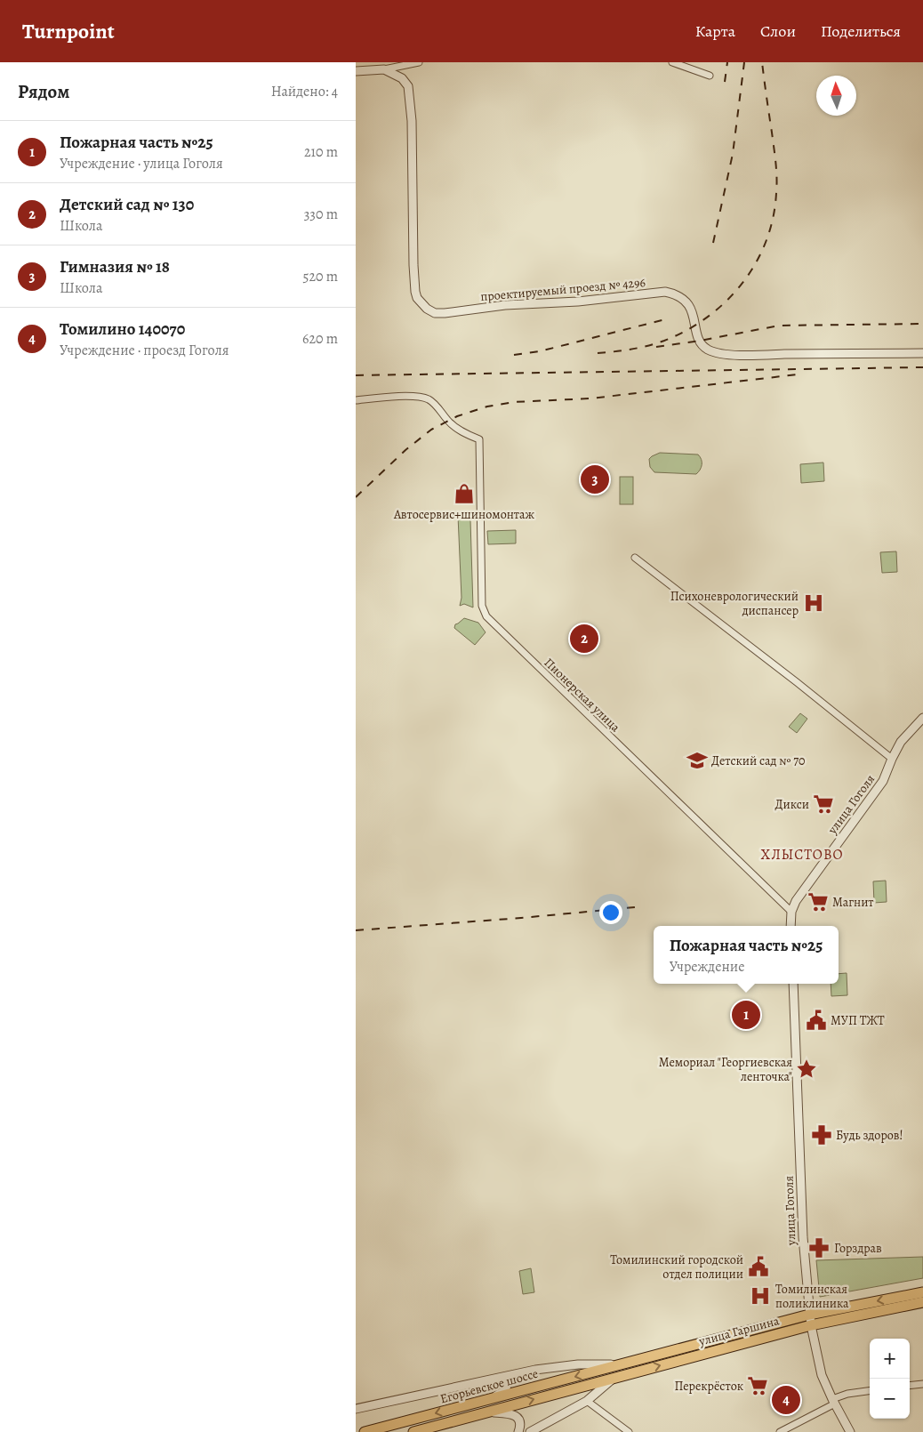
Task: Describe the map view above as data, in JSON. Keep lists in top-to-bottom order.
{
  "streets": {
    "main road": ["улица Гаршина", "Егорьевское шоссе"],
    "street": ["проектируемый проезд № 4296", "Пионерская улица", "улица Гоголя"]
  },
  "crossings": [
    ["Пионерская улица", "улица Гоголя"],
    ["улица Гоголя", "улица Гаршина"],
    ["улица Гаршина", "Егорьевское шоссе"]
  ],
  "districts": ["ХЛЫСТОВО"],
  "places": {
    "shop": ["Автосервис+шиномонтаж"],
    "hospital": ["Психоневрологический диспансер", "Томилинская поликлиника"],
    "school or university": ["Детский сад № 70"],
    "supermarket": ["Дикси", "Магнит", "Перекрёсток"],
    "public building": ["МУП ТЖТ", "Томилинский городской отдел полиции"],
    "place": ["Мемориал \"Георгиевская ленточка\""],
    "pharmacy": ["Будь здоров!", "Горздрав"]
  },
  "north": "top",
  "page": {
    "header": "Turnpoint",
    "nav": ["Карта", "Слои", "Поделиться"],
    "heading": ["Рядом", "Найдено: 4"],
    "list": [
      {
        "mark": "1",
        "name": "Пожарная часть №25",
        "note": "Учреждение · улица Гоголя",
        "value": "210 m"
      },
      {
        "mark": "2",
        "name": "Детский сад № 130",
        "note": "Школа",
        "value": "330 m"
      },
      {
        "mark": "3",
        "name": "Гимназия № 18",
        "note": "Школа",
        "value": "520 m"
      },
      {
        "mark": "4",
        "name": "Томилино 140070",
        "note": "Учреждение · проезд Гоголя",
        "value": "620 m"
      }
    ],
    "pins": [
      "3",
      "2",
      "1",
      "4"
    ],
    "popup": ["Пожарная часть №25", "Учреждение"],
    "map_buttons": ["+", "−"]
  }
}
